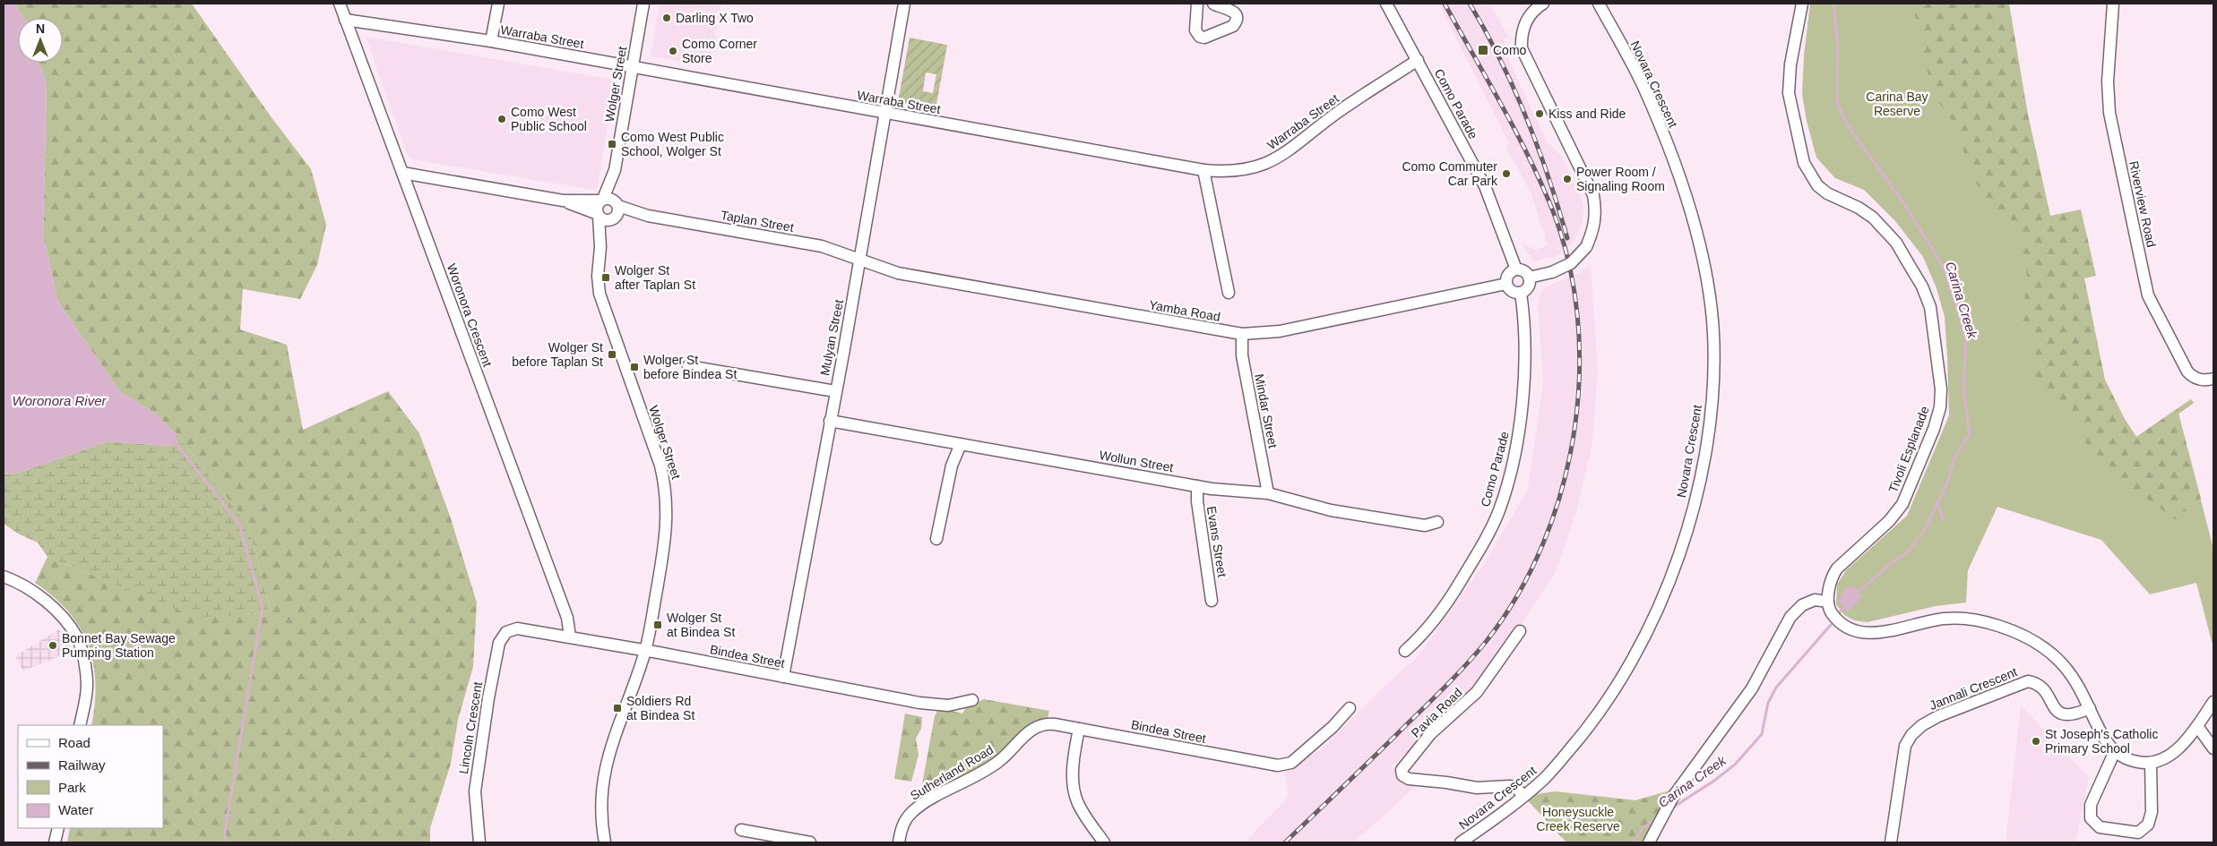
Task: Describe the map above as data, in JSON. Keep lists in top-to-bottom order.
{
  "streets": {
    "street": [
      "Warraba Street",
      "Wolger Street",
      "Novara Crescent",
      "Como Parade",
      "Riverview Road",
      "Taplan Street",
      "Yamba Road",
      "Woronora Crescent",
      "Mulyan Street",
      "Mindar Street",
      "Tivoli Esplanade",
      "Wollun Street",
      "Evans Street",
      "Bindea Street",
      "Jannali Crescent",
      "Pavia Road",
      "Lincoln Crescent",
      "Sutherland Road"
    ]
  },
  "crossings": [
    ["Warraba Street", "Wolger Street"],
    ["Warraba Street", "Como Parade"],
    ["Warraba Street", "Woronora Crescent"],
    ["Warraba Street", "Mulyan Street"],
    ["Wolger Street", "Taplan Street"],
    ["Wolger Street", "Bindea Street"],
    ["Novara Crescent", "Pavia Road"],
    ["Como Parade", "Yamba Road"],
    ["Taplan Street", "Yamba Road"],
    ["Taplan Street", "Mulyan Street"],
    ["Yamba Road", "Mulyan Street"],
    ["Yamba Road", "Mindar Street"],
    ["Woronora Crescent", "Bindea Street"],
    ["Mulyan Street", "Wollun Street"],
    ["Mulyan Street", "Bindea Street"],
    ["Mindar Street", "Wollun Street"],
    ["Wollun Street", "Evans Street"],
    ["Bindea Street", "Lincoln Crescent"],
    ["Bindea Street", "Sutherland Road"]
  ],
  "water": ["Carina Creek", "Woronora River"],
  "parks": ["Carina Bay Reserve", "Honeysuckle Creek Reserve"],
  "places": {
    "other": [
      "Darling X Two",
      "Como Corner Store",
      "Kiss and Ride",
      "Como West Public School",
      "Como Commuter Car Park",
      "Power Room / Signaling Room",
      "Bonnet Bay Sewage Pumping Station",
      "St Joseph's Catholic Primary School"
    ],
    "transit": [
      "Como",
      "Como West Public School, Wolger St",
      "Wolger St after Taplan St",
      "Wolger St before Taplan St",
      "Wolger St before Bindea St",
      "Wolger St at Bindea St",
      "Soldiers Rd at Bindea St"
    ]
  },
  "legend": [
    "Road",
    "Railway",
    "Park",
    "Water"
  ],
  "north": "top"
}
